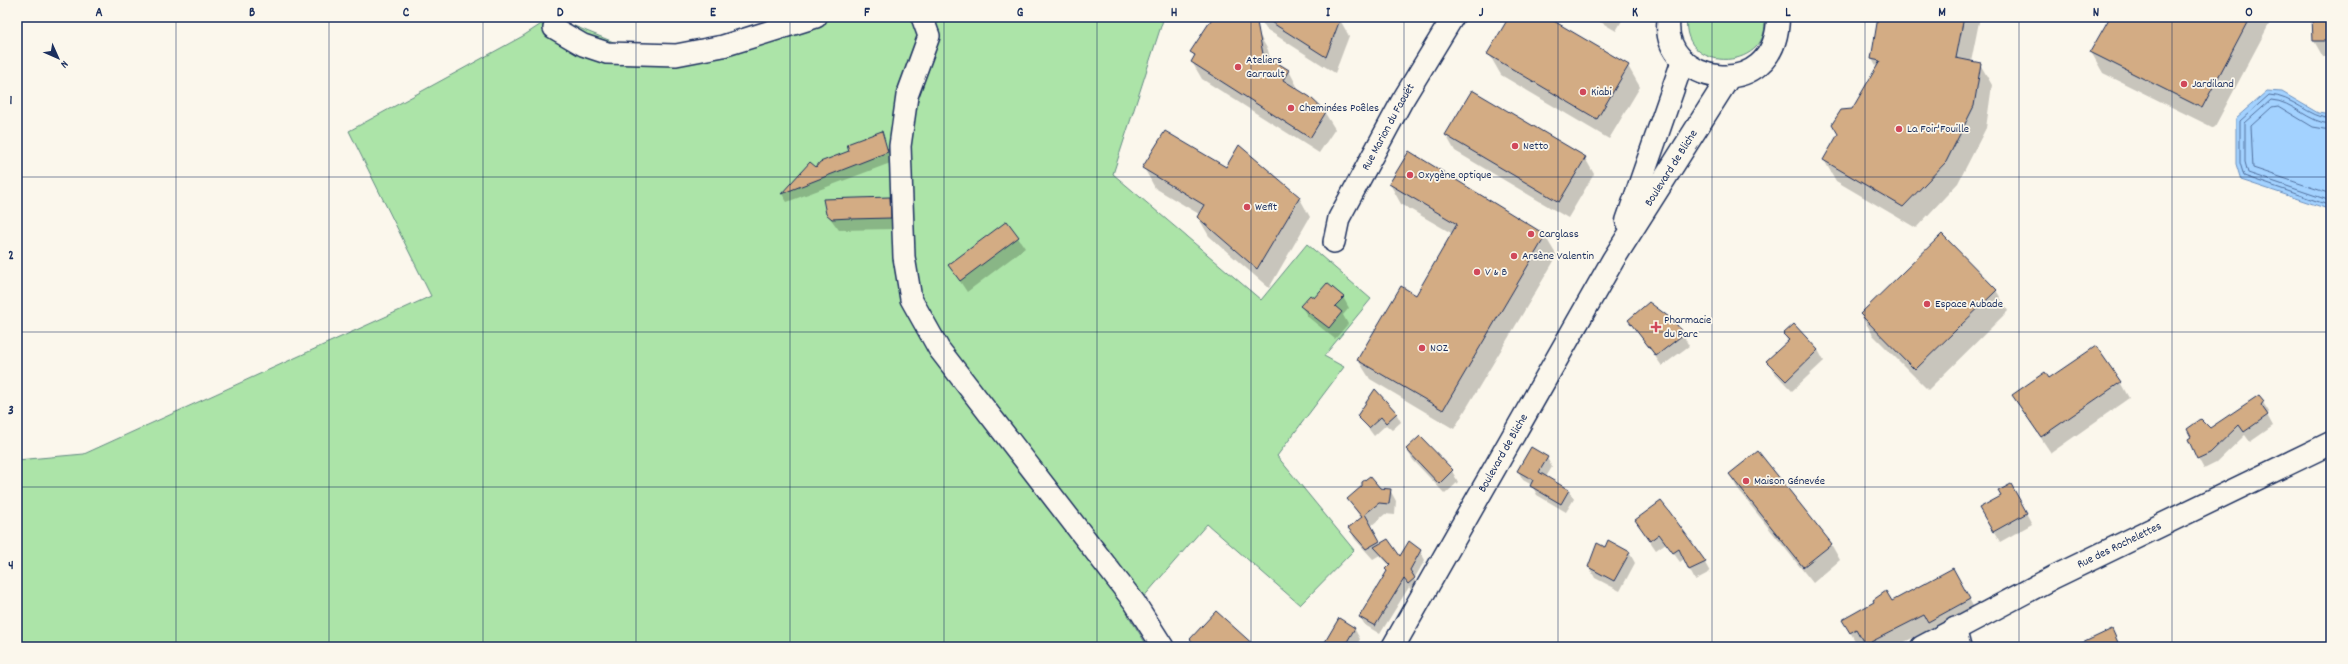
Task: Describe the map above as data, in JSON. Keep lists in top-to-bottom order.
{
  "streets": {
    "main road": ["Boulevard de Bliche", "Rue des Rochelettes"],
    "street": ["Rue Marion du Faouët"]
  },
  "places": {
    "other": [
      "Ateliers Garrault",
      "Jardiland",
      "Kiabi",
      "Cheminées Poêles",
      "La Foir'Fouille",
      "Netto",
      "Oxygène optique",
      "Wefit",
      "Carglass",
      "Arsène Valentin",
      "V & B",
      "Espace Aubade",
      "NOZ",
      "Maison Génevée"
    ],
    "health": ["Pharmacie du Parc"]
  },
  "north": "bottom right",
  "grid": {
    "columns": [
      "A",
      "B",
      "C",
      "D",
      "E",
      "F",
      "G",
      "H",
      "I",
      "J",
      "K",
      "L",
      "M",
      "N",
      "O"
    ],
    "rows": [
      "1",
      "2",
      "3",
      "4"
    ]
  }
}
